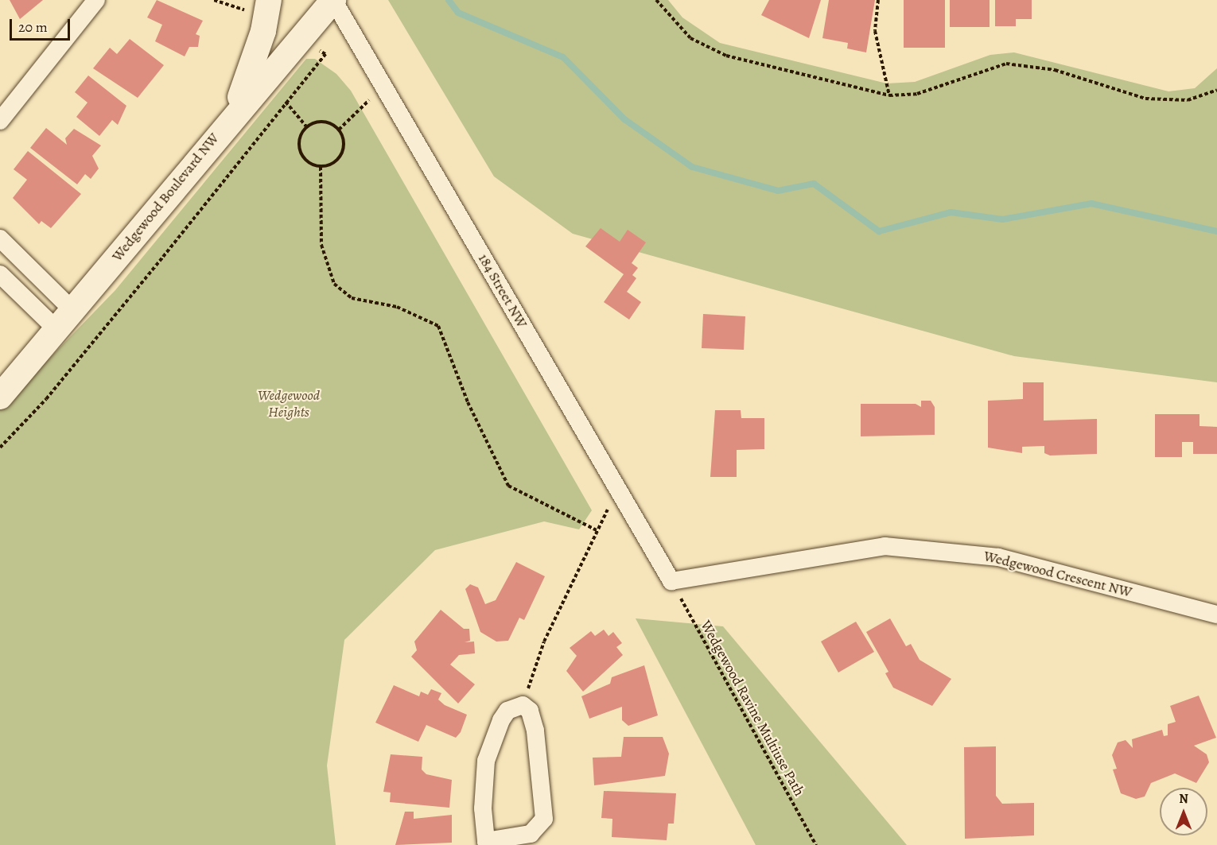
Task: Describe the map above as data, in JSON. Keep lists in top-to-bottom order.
{
  "streets": {
    "street": ["Wedgewood Boulevard NW", "184 Street NW", "Wedgewood Crescent NW"],
    "path": ["Wedgewood Ravine Multiuse Path"]
  },
  "crossings": [
    ["Wedgewood Boulevard NW", "184 Street NW"],
    ["184 Street NW", "Wedgewood Crescent NW"],
    ["184 Street NW", "Wedgewood Ravine Multiuse Path"],
    ["Wedgewood Crescent NW", "Wedgewood Ravine Multiuse Path"]
  ],
  "parks": ["Wedgewood Heights"],
  "scale_bar": "20 m",
  "north": "top"
}
